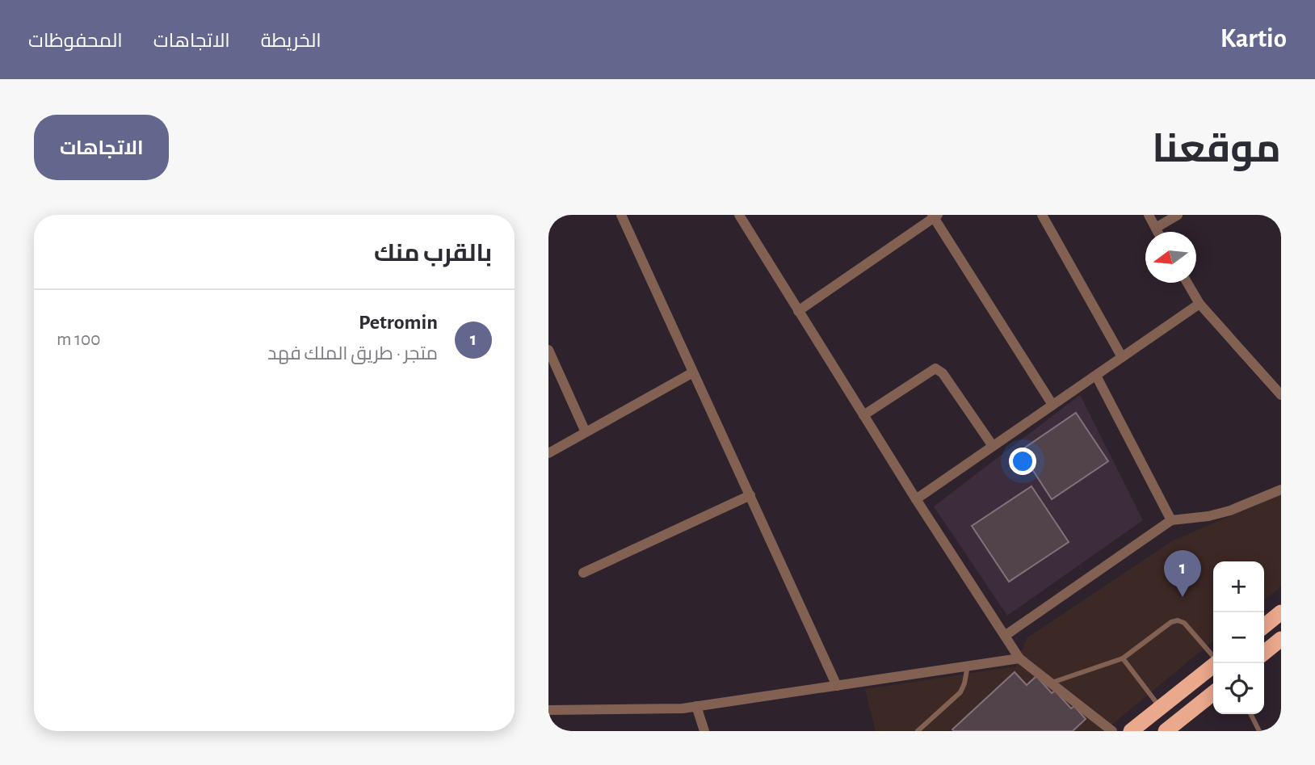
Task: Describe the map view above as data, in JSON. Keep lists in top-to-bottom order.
{
  "north": "left",
  "page": {
    "header": "Kartio",
    "nav": ["الخريطة", "الاتجاهات", "المحفوظات"],
    "title": "موقعنا",
    "buttons": "الاتجاهات",
    "heading": "بالقرب منك",
    "list": [
      {
        "mark": "1",
        "name": "Petromin",
        "note": "متجر · طريق الملك فهد",
        "value": "100 m"
      }
    ],
    "pins": "1",
    "map_buttons": ["+", "−"]
  }
}
